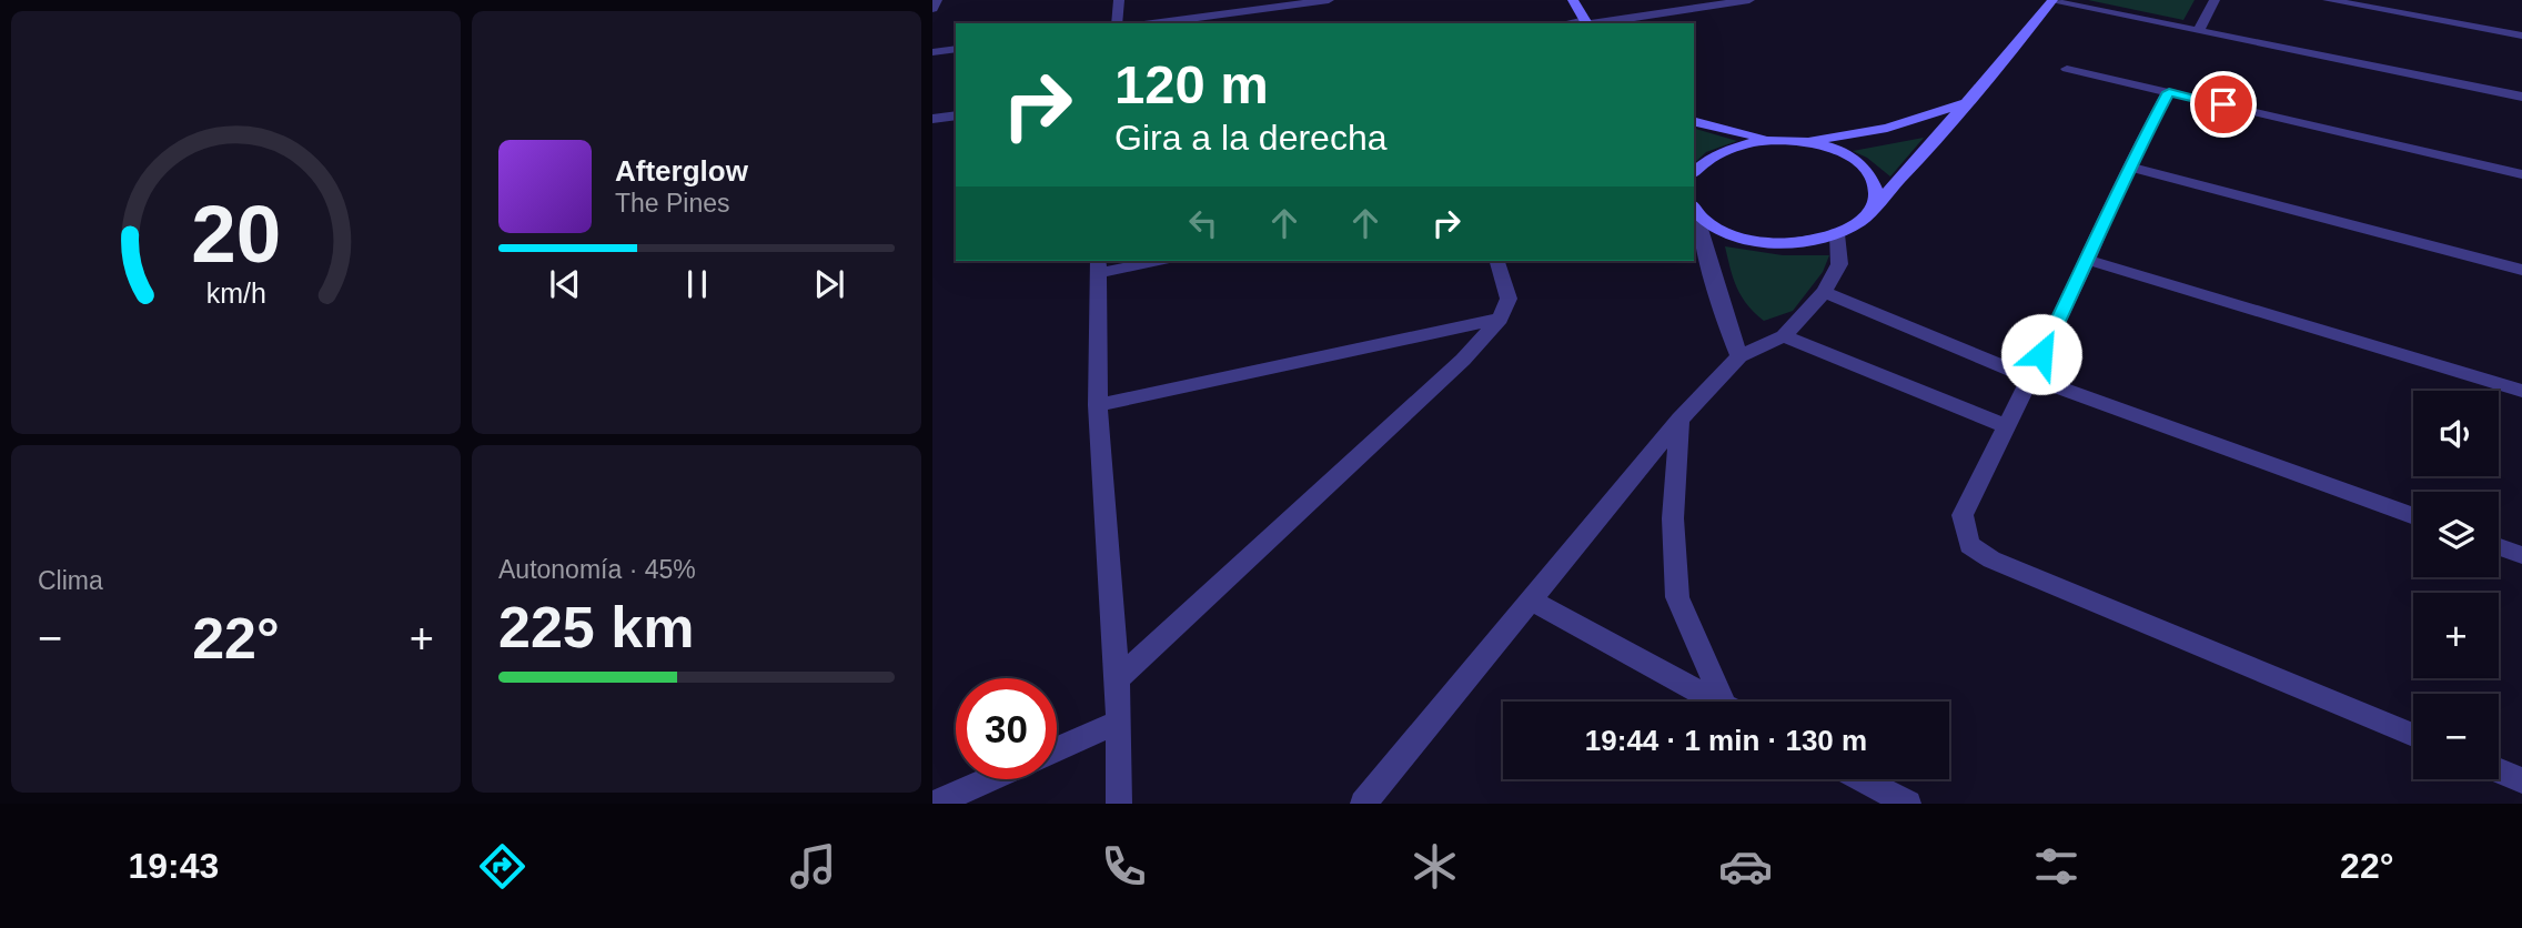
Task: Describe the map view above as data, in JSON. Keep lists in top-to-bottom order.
{
  "page": {
    "turn": ["120 m", "Gira a la derecha"],
    "song": ["Afterglow", "The Pines"],
    "map_buttons": ["+", "−"],
    "tile": [
      "Clima",
      ["Autonomía · 45%", "225 km"]
    ],
    "heat": ["−", "22°", "+"],
    "limit": "30",
    "trip": "19:44 · 1 min · 130 m",
    "tabs": ["19:43", "22°"],
    "gauge": ["20", "km/h"]
  }
}
